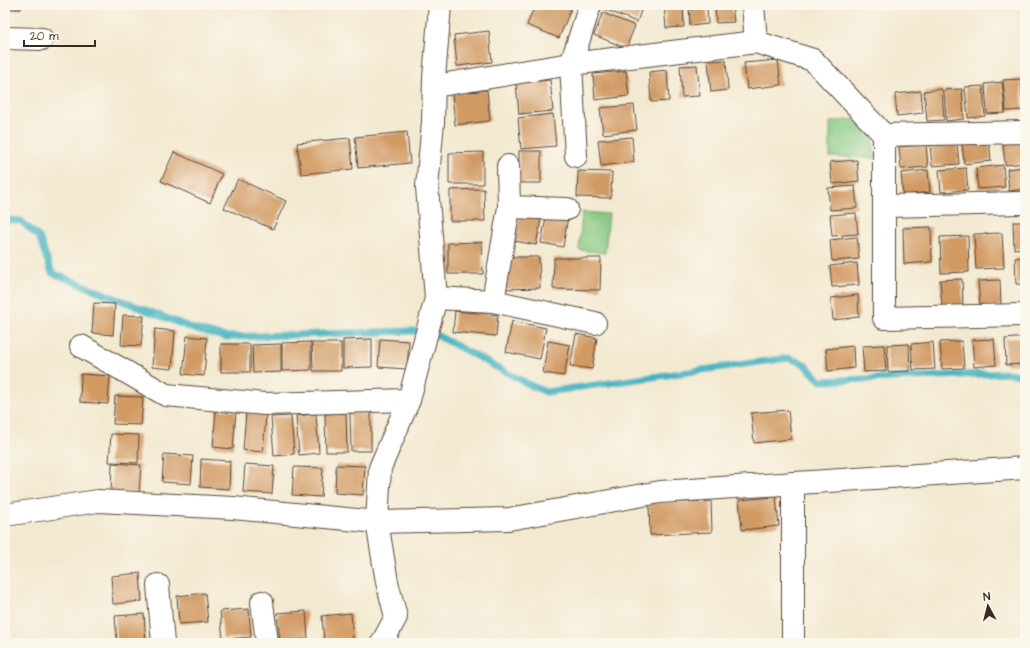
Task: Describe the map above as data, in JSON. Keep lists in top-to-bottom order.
{
  "scale_bar": "20 m",
  "north": "top"
}
